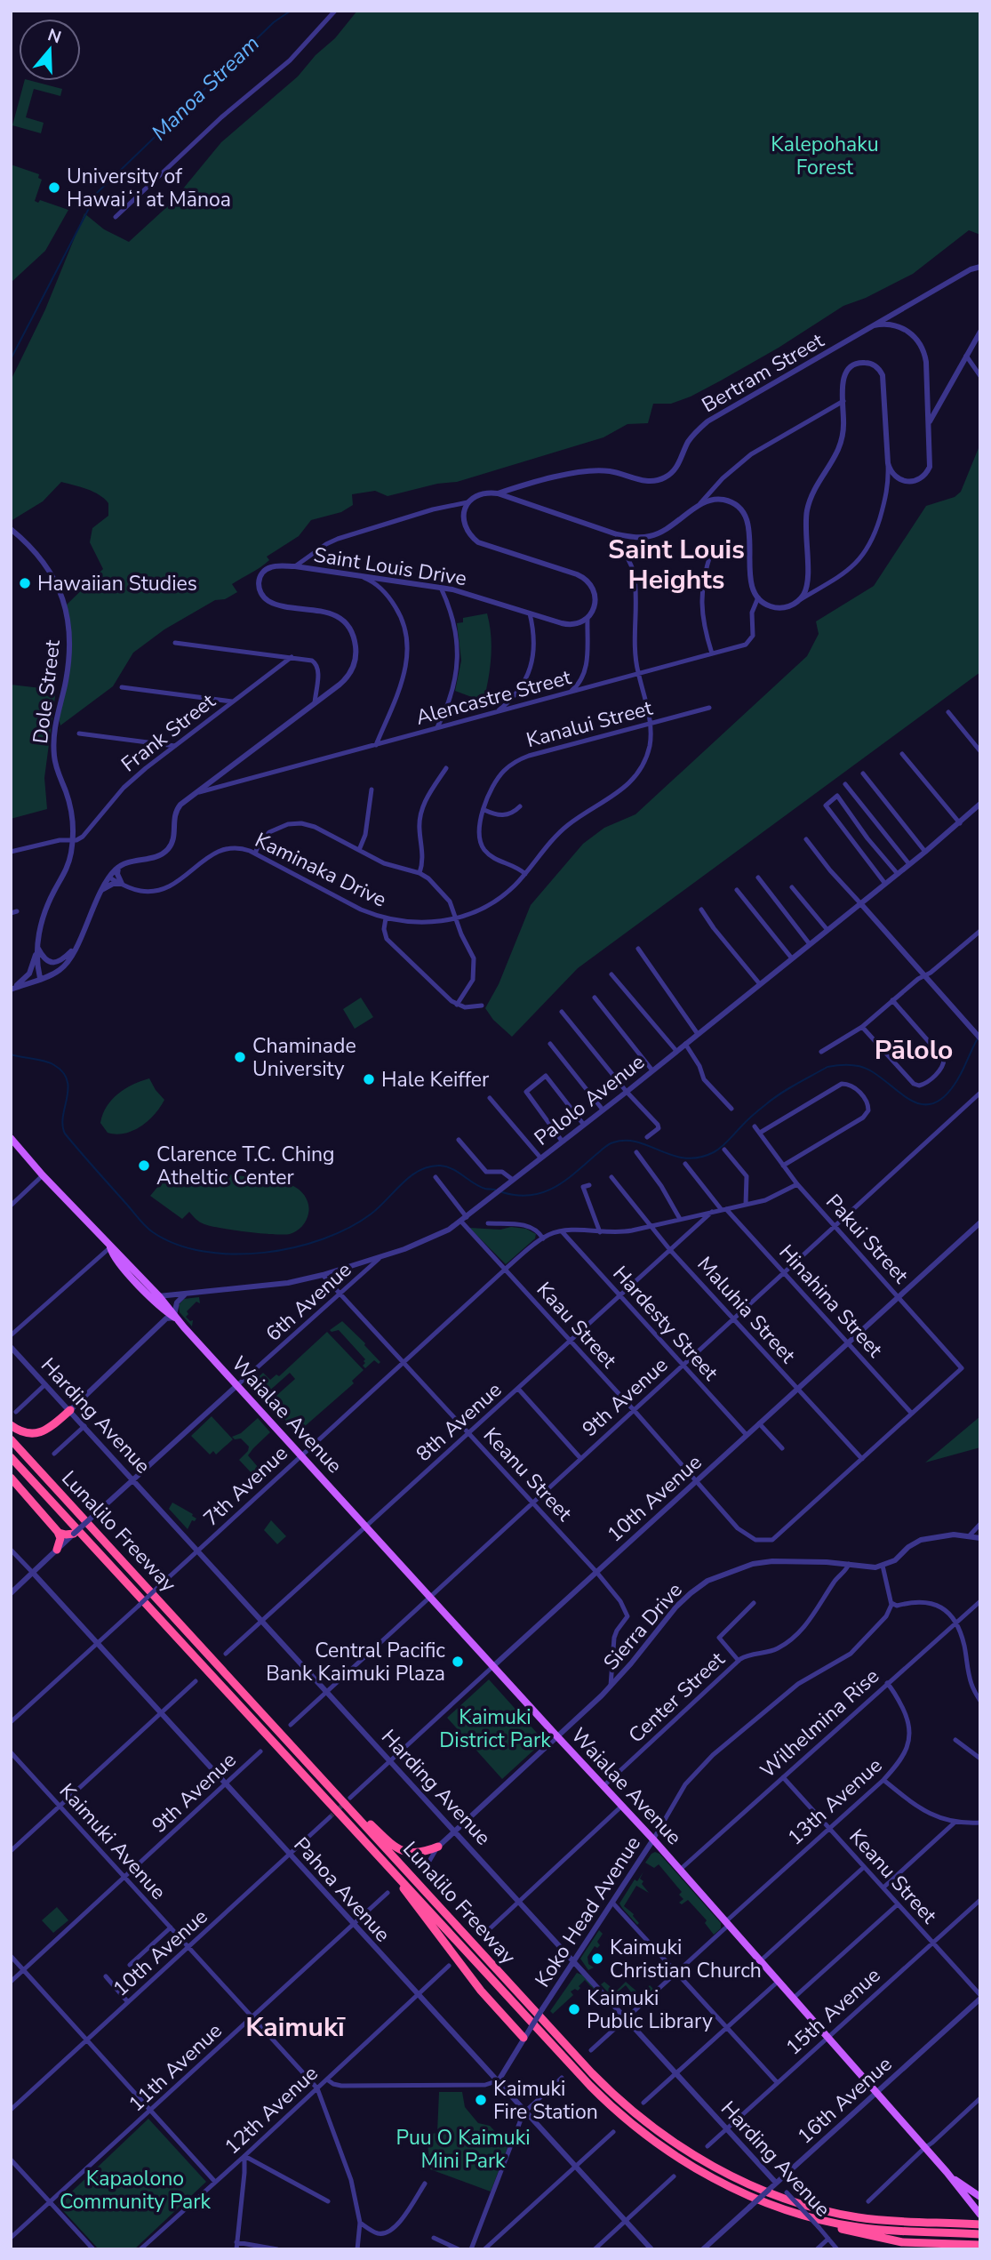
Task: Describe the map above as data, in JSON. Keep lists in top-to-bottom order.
{
  "streets": {
    "highway": ["Lunalilo Freeway"],
    "main road": ["Waialae Avenue"],
    "street": [
      "Bertram Street",
      "Saint Louis Drive",
      "Dole Street",
      "Alencastre Street",
      "Kanalui Street",
      "Frank Street",
      "Kaminaka Drive",
      "Palolo Avenue",
      "Pakui Street",
      "Hinahina Street",
      "6th Avenue",
      "Maluhia Street",
      "Hardesty Street",
      "Kaau Street",
      "9th Avenue",
      "Harding Avenue",
      "8th Avenue",
      "Keanu Street",
      "7th Avenue",
      "10th Avenue",
      "Sierra Drive",
      "Center Street",
      "Wilhelmina Rise",
      "13th Avenue",
      "Kaimuki Avenue",
      "Pahoa Avenue",
      "Koko Head Avenue",
      "15th Avenue",
      "11th Avenue",
      "16th Avenue",
      "12th Avenue"
    ]
  },
  "crossings": [
    ["Saint Louis Drive", "Dole Street"],
    ["Saint Louis Drive", "Alencastre Street"],
    ["Saint Louis Drive", "Kaminaka Drive"],
    ["Dole Street", "Frank Street"],
    ["Alencastre Street", "Kaminaka Drive"],
    ["Kanalui Street", "Kaminaka Drive"],
    ["Palolo Avenue", "6th Avenue"],
    ["Palolo Avenue", "Kaau Street"],
    ["Palolo Avenue", "Waialae Avenue"],
    ["Palolo Avenue", "Keanu Street"],
    ["Pakui Street", "Hinahina Street"],
    ["Pakui Street", "9th Avenue"],
    ["Pakui Street", "10th Avenue"],
    ["Hinahina Street", "9th Avenue"],
    ["Hinahina Street", "10th Avenue"],
    ["6th Avenue", "Waialae Avenue"],
    ["6th Avenue", "Harding Avenue"],
    ["6th Avenue", "Keanu Street"],
    ["6th Avenue", "Pahoa Avenue"],
    ["Maluhia Street", "Kaau Street"],
    ["Maluhia Street", "9th Avenue"],
    ["Maluhia Street", "8th Avenue"],
    ["Maluhia Street", "10th Avenue"],
    ["Hardesty Street", "9th Avenue"],
    ["Hardesty Street", "8th Avenue"],
    ["Hardesty Street", "7th Avenue"],
    ["Hardesty Street", "10th Avenue"],
    ["Kaau Street", "9th Avenue"],
    ["Kaau Street", "8th Avenue"],
    ["Kaau Street", "7th Avenue"],
    ["Kaau Street", "10th Avenue"],
    ["9th Avenue", "Waialae Avenue"],
    ["9th Avenue", "Harding Avenue"],
    ["9th Avenue", "Keanu Street"],
    ["9th Avenue", "Kaimuki Avenue"],
    ["9th Avenue", "Pahoa Avenue"],
    ["Waialae Avenue", "8th Avenue"],
    ["Waialae Avenue", "7th Avenue"],
    ["Waialae Avenue", "10th Avenue"],
    ["Waialae Avenue", "Sierra Drive"],
    ["Waialae Avenue", "Center Street"],
    ["Waialae Avenue", "Wilhelmina Rise"],
    ["Waialae Avenue", "13th Avenue"],
    ["Waialae Avenue", "Koko Head Avenue"],
    ["Waialae Avenue", "15th Avenue"],
    ["Waialae Avenue", "16th Avenue"],
    ["Harding Avenue", "8th Avenue"],
    ["Harding Avenue", "7th Avenue"],
    ["Harding Avenue", "10th Avenue"],
    ["Harding Avenue", "13th Avenue"],
    ["Harding Avenue", "Koko Head Avenue"],
    ["Harding Avenue", "15th Avenue"],
    ["Harding Avenue", "16th Avenue"],
    ["8th Avenue", "Keanu Street"],
    ["Keanu Street", "7th Avenue"],
    ["Keanu Street", "10th Avenue"],
    ["Keanu Street", "Sierra Drive"],
    ["Keanu Street", "Wilhelmina Rise"],
    ["Keanu Street", "13th Avenue"],
    ["Keanu Street", "15th Avenue"],
    ["Keanu Street", "16th Avenue"],
    ["7th Avenue", "Pahoa Avenue"],
    ["10th Avenue", "Kaimuki Avenue"],
    ["10th Avenue", "Pahoa Avenue"],
    ["Sierra Drive", "Center Street"],
    ["Wilhelmina Rise", "13th Avenue"],
    ["Kaimuki Avenue", "11th Avenue"],
    ["Kaimuki Avenue", "12th Avenue"],
    ["Pahoa Avenue", "Koko Head Avenue"],
    ["Pahoa Avenue", "11th Avenue"],
    ["Pahoa Avenue", "12th Avenue"]
  ],
  "districts": ["Saint Louis Heights", "Pālolo", "Kaimukī"],
  "water": ["Manoa Stream"],
  "parks": [
    "Kalepohaku Forest",
    "Kaimuki District Park",
    "Puu O Kaimuki Mini Park",
    "Kapaolono Community Park"
  ],
  "places": [
    "University of Hawaiʻi at Mānoa",
    "Hawaiian Studies",
    "Chaminade University",
    "Hale Keiffer",
    "Clarence T.C. Ching Atheltic Center",
    "Central Pacific Bank Kaimuki Plaza",
    "Kaimuki Christian Church",
    "Kaimuki Public Library",
    "Kaimuki Fire Station"
  ],
  "north": "top"
}
